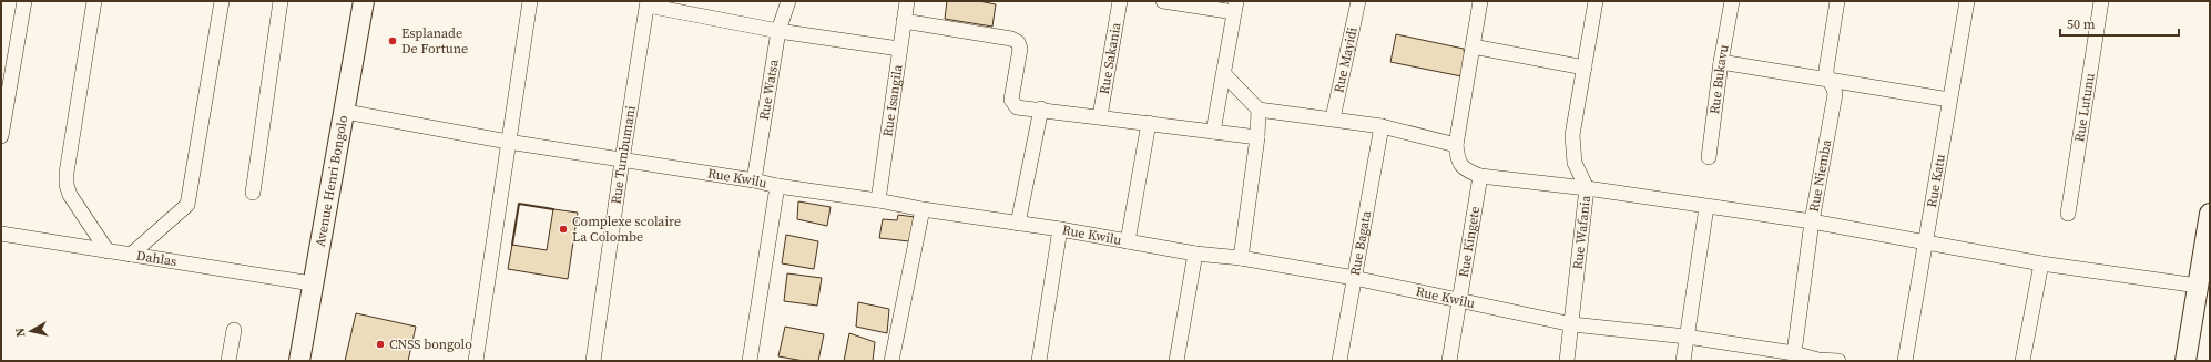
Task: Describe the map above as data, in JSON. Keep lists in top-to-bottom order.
{
  "streets": {
    "street": [
      "Rue Sakania",
      "Rue Mayidi",
      "Rue Bukavu",
      "Rue Watsa",
      "Rue Isangila",
      "Rue Lutunu",
      "Rue Tumbumani",
      "Rue Niemba",
      "Rue Kwilu",
      "Rue Katu",
      "Avenue Henri Bongolo",
      "Rue Wafania",
      "Rue Kingete",
      "Rue Bagata",
      "Dahlas"
    ]
  },
  "crossings": [
    ["Rue Watsa", "Rue Kwilu"],
    ["Rue Isangila", "Rue Kwilu"],
    ["Rue Tumbumani", "Rue Kwilu"],
    ["Rue Niemba", "Rue Kwilu"],
    ["Rue Kwilu", "Avenue Henri Bongolo"],
    ["Rue Kwilu", "Rue Wafania"],
    ["Rue Kwilu", "Rue Kingete"],
    ["Rue Kwilu", "Rue Bagata"],
    ["Avenue Henri Bongolo", "Dahlas"]
  ],
  "places": ["Esplanade De Fortune", "Complexe scolaire La Colombe", "CNSS bongolo"],
  "scale_bar": "50 m",
  "north": "left"
}
